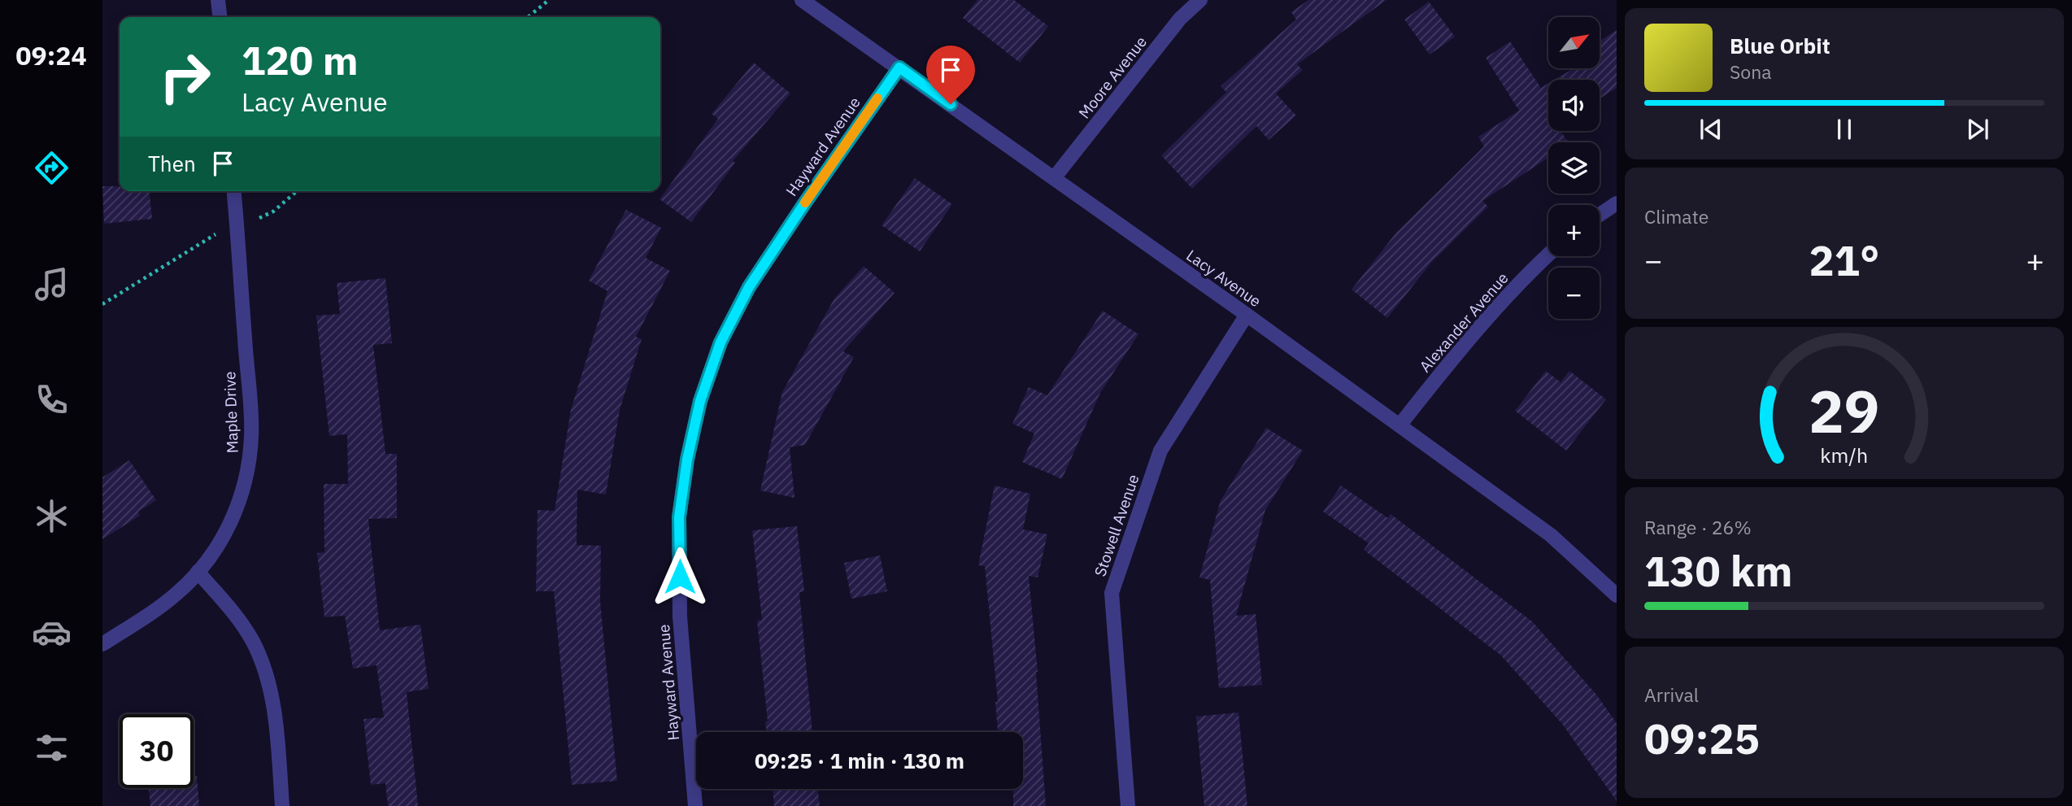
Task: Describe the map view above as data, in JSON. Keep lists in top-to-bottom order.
{
  "streets": {
    "street": [
      "Moore Avenue",
      "Hayward Avenue",
      "Lacy Avenue",
      "Alexander Avenue",
      "Maple Drive",
      "Stowell Avenue"
    ]
  },
  "crossings": [
    ["Moore Avenue", "Lacy Avenue"],
    ["Hayward Avenue", "Lacy Avenue"],
    ["Lacy Avenue", "Alexander Avenue"],
    ["Lacy Avenue", "Stowell Avenue"]
  ],
  "north": "top right",
  "page": {
    "tabs": "09:24",
    "map_buttons": ["+", "−"],
    "turn": ["120 m", "Lacy Avenue"],
    "song": ["Blue Orbit", "Sona"],
    "then": "Then",
    "tile": [
      "Climate",
      ["Range · 26%", "130 km"],
      ["Arrival", "09:25"]
    ],
    "heat": ["−", "21°", "+"],
    "limit": "30",
    "trip": "09:25 · 1 min · 130 m",
    "gauge": ["29", "km/h"]
  }
}
